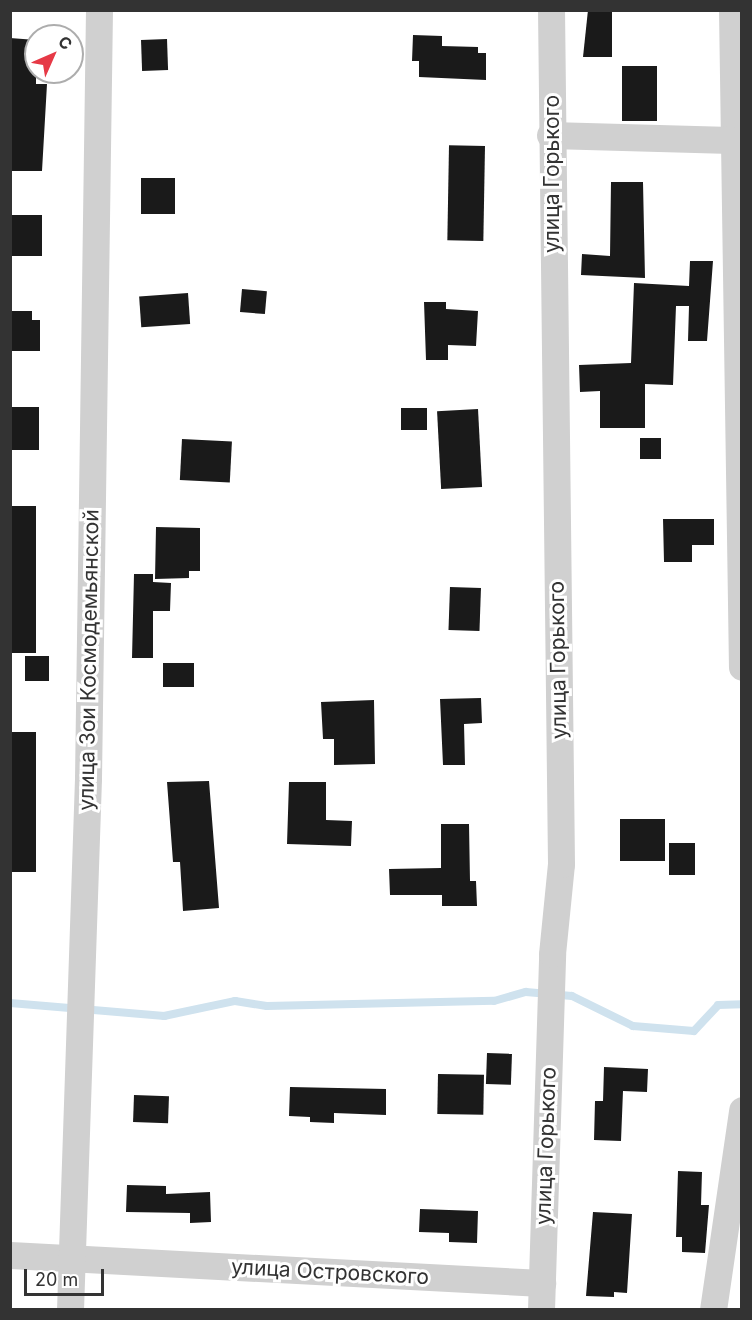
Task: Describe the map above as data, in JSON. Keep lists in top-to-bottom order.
{
  "streets": {
    "street": ["улица Горького", "улица Зои Космодемьянской", "улица Островского"]
  },
  "crossings": [
    ["улица Горького", "улица Островского"],
    ["улица Зои Космодемьянской", "улица Островского"]
  ],
  "scale_bar": "20 m",
  "north": "top right"
}
